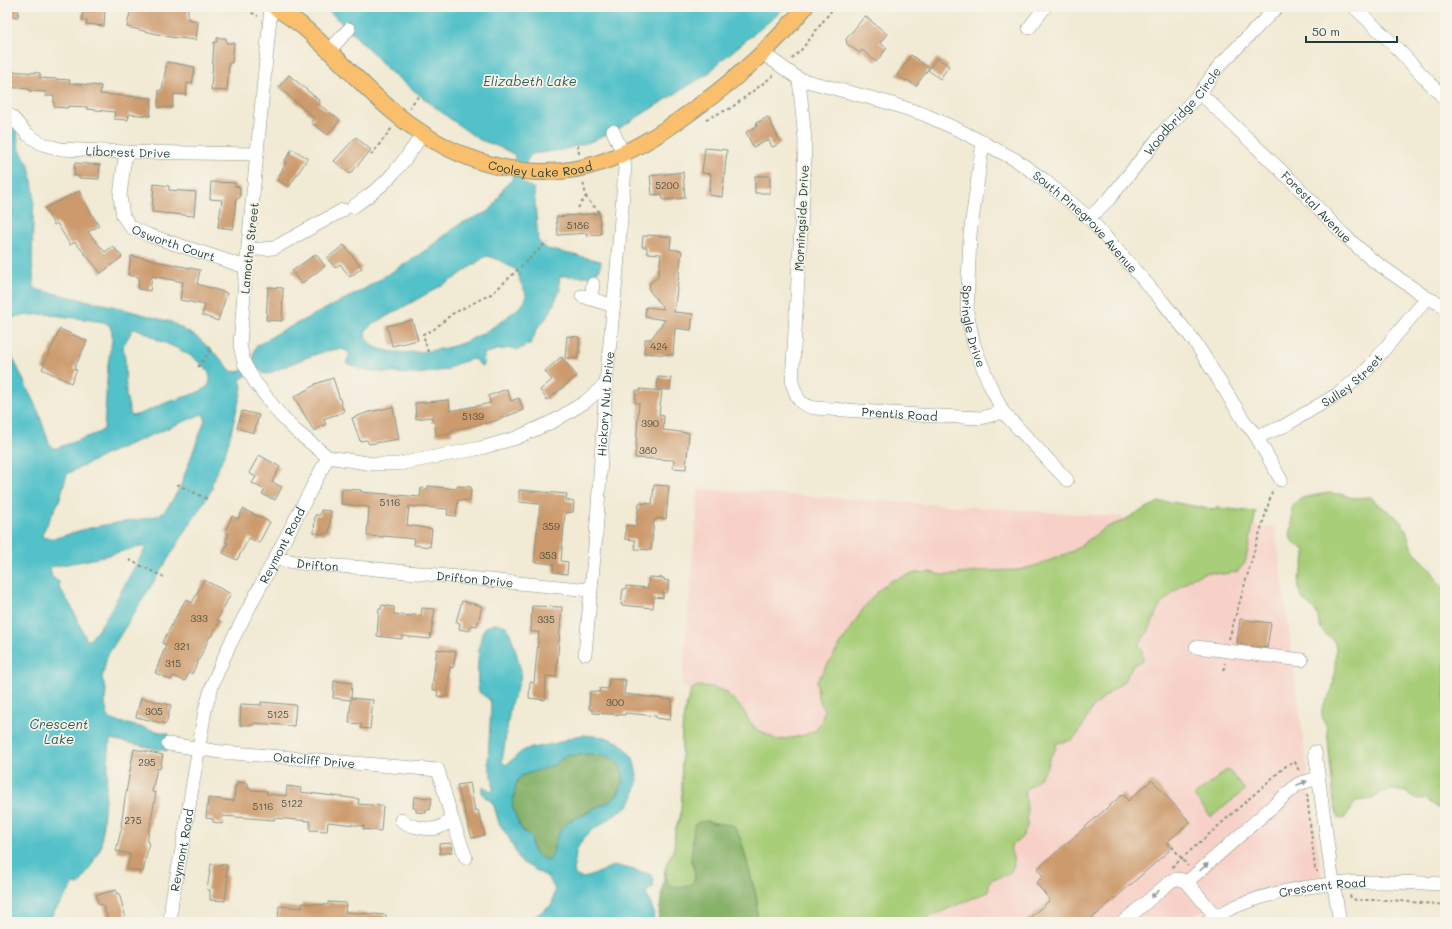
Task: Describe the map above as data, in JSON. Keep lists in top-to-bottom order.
{
  "streets": {
    "main road": ["Cooley Lake Road"],
    "street": [
      "Woodbridge Circle",
      "Libcrest Drive",
      "Forestal Avenue",
      "Morningside Drive",
      "South Pinegrove Avenue",
      "Osworth Court",
      "Lamothe Street",
      "Springle Drive",
      "Sulley Street",
      "Hickory Nut Drive",
      "Prentis Road",
      "Reymont Road",
      "Drifton",
      "Drifton Drive",
      "Oakcliff Drive",
      "Crescent Road"
    ]
  },
  "crossings": [
    ["Woodbridge Circle", "Forestal Avenue"],
    ["Woodbridge Circle", "South Pinegrove Avenue"],
    ["Libcrest Drive", "Osworth Court"],
    ["Libcrest Drive", "Lamothe Street"],
    ["Cooley Lake Road", "Hickory Nut Drive"],
    ["Forestal Avenue", "Sulley Street"],
    ["Morningside Drive", "South Pinegrove Avenue"],
    ["Morningside Drive", "Prentis Road"],
    ["South Pinegrove Avenue", "Springle Drive"],
    ["South Pinegrove Avenue", "Sulley Street"],
    ["Osworth Court", "Lamothe Street"],
    ["Lamothe Street", "Reymont Road"],
    ["Springle Drive", "Prentis Road"],
    ["Hickory Nut Drive", "Drifton Drive"],
    ["Reymont Road", "Drifton"],
    ["Reymont Road", "Oakcliff Drive"],
    ["Drifton", "Drifton Drive"]
  ],
  "water": ["Elizabeth Lake", "Crescent Lake"],
  "house_numbers": [
    "5200",
    "5186",
    "424",
    "5139",
    "390",
    "380",
    "5116",
    "359",
    "353",
    "333",
    "335",
    "321",
    "315",
    "300",
    "305",
    "5125",
    "295",
    "5122",
    "5116",
    "275"
  ],
  "scale_bar": "50 m"
}
